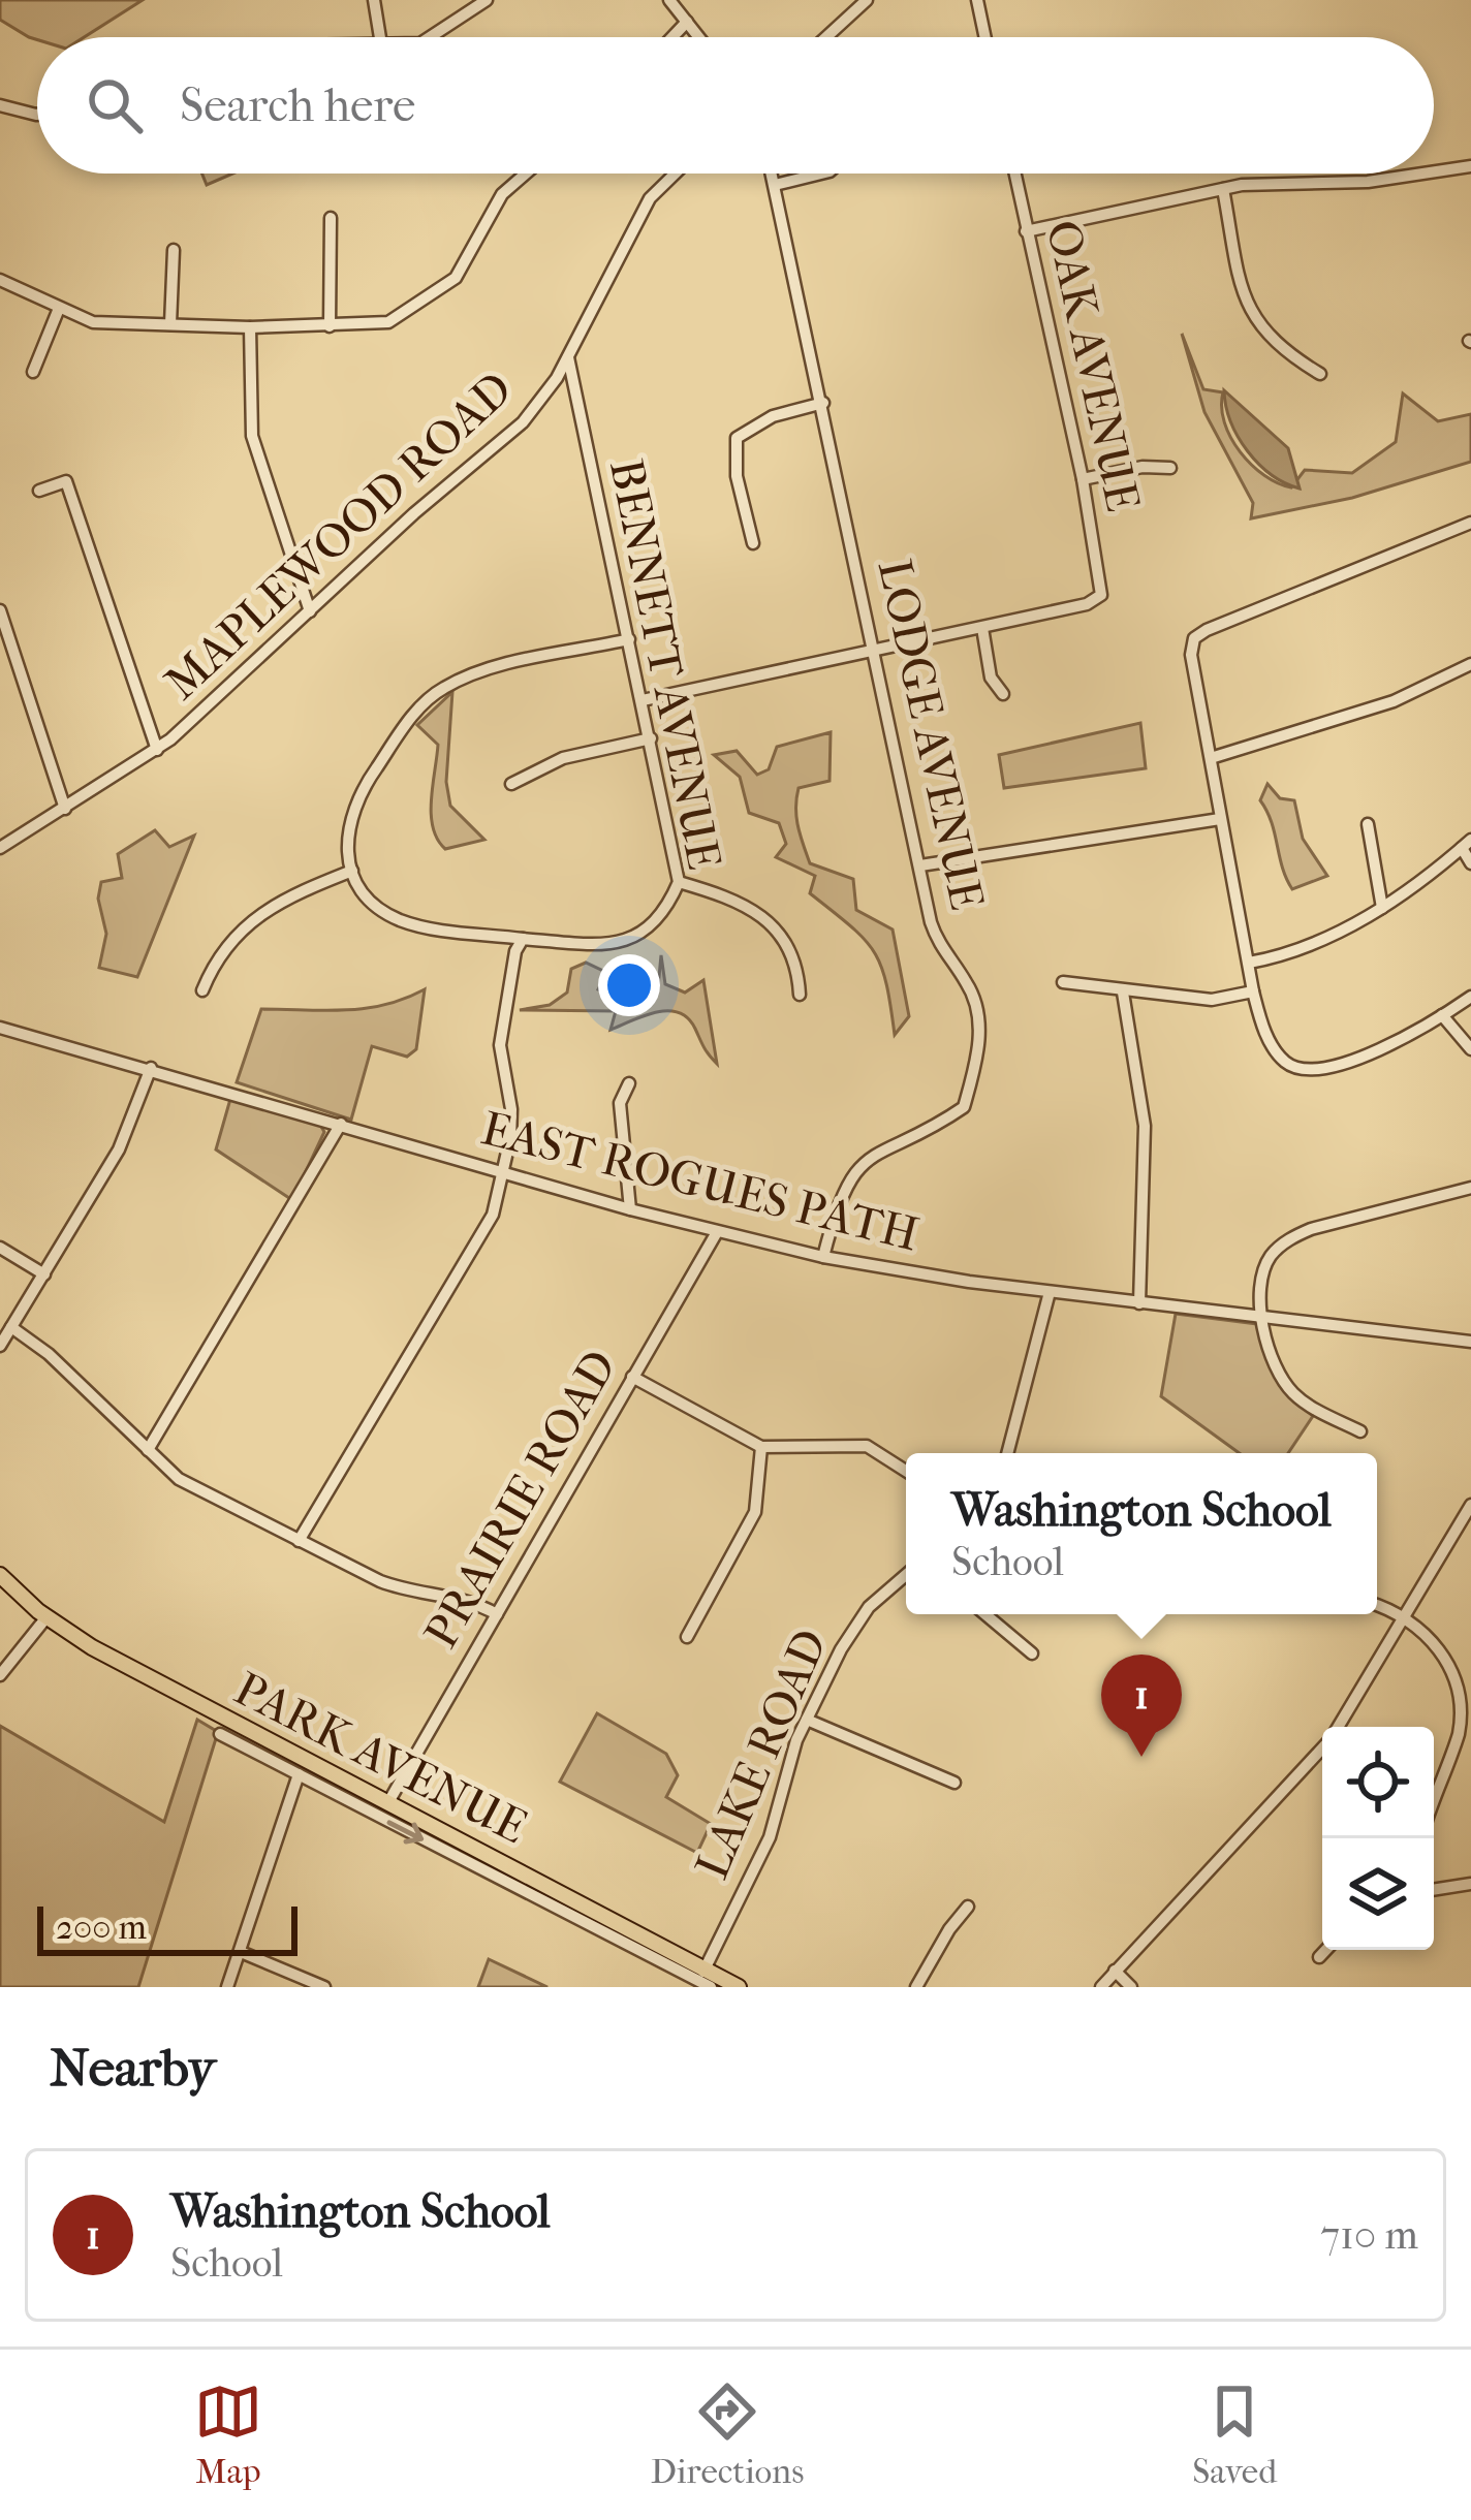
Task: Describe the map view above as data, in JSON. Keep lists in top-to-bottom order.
{
  "streets": {
    "main road": ["PARK AVENUE"],
    "street": [
      "OAK AVENUE",
      "MAPLEWOOD ROAD",
      "BENNETT AVENUE",
      "LODGE AVENUE",
      "EAST ROGUES PATH",
      "PRAIRIE ROAD",
      "LAKE ROAD"
    ]
  },
  "crossings": [
    ["MAPLEWOOD ROAD", "BENNETT AVENUE"],
    ["LODGE AVENUE", "EAST ROGUES PATH"],
    ["EAST ROGUES PATH", "PRAIRIE ROAD"],
    ["PRAIRIE ROAD", "PARK AVENUE"],
    ["LAKE ROAD", "PARK AVENUE"]
  ],
  "scale_bar": "200 m",
  "page": {
    "search": "Search here",
    "popup": ["Washington School", "School"],
    "pins": "1",
    "scale": "200 m",
    "heading": "Nearby",
    "list": [
      {
        "mark": "1",
        "name": "Washington School",
        "note": "School",
        "value": "710 m"
      }
    ],
    "nav": ["Map", "Directions", "Saved"]
  }
}
